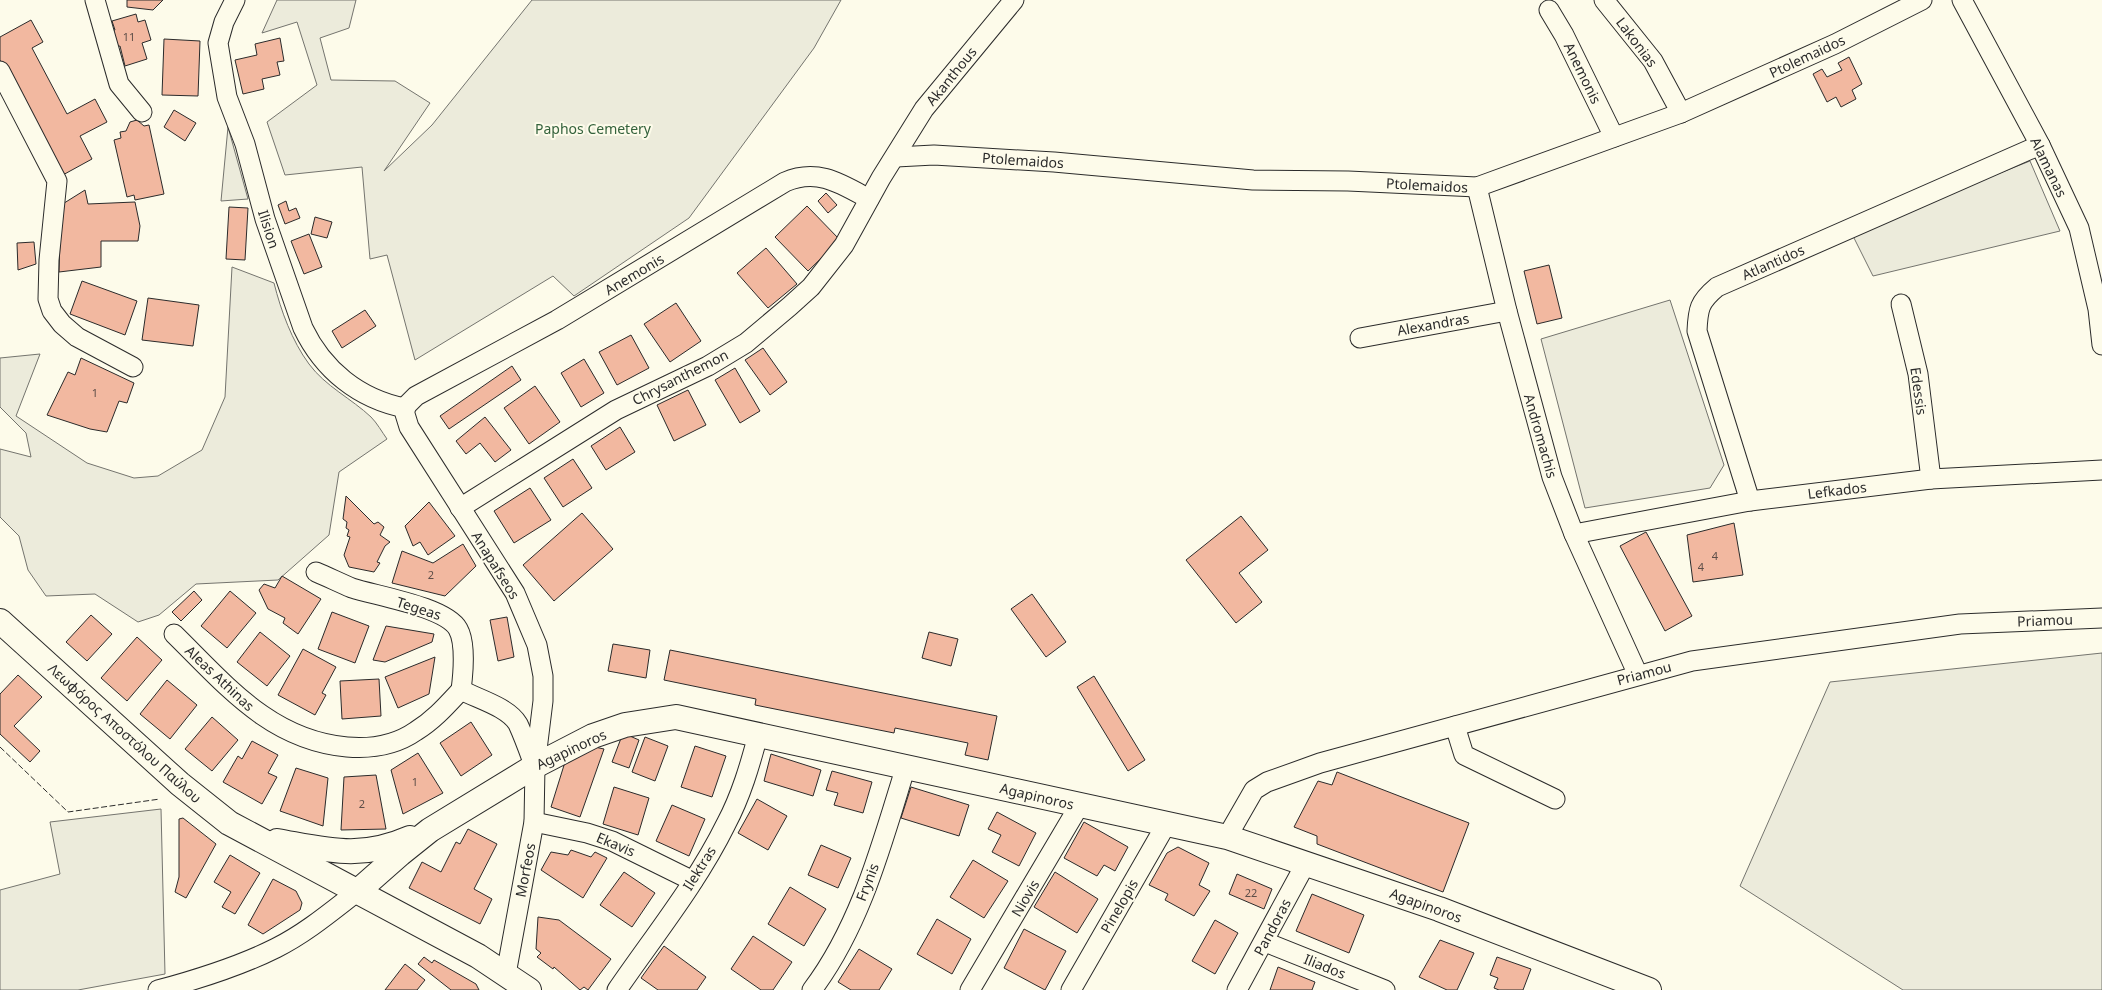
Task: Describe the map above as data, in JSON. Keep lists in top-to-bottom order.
{
  "streets": {
    "main road": ["Λεωφόρος Αποστόλου Παύλου", "Agapinoros"],
    "street": [
      "Lakonias",
      "Ptolemaidos",
      "Anemonis",
      "Akanthous",
      "Alamanas",
      "Ilision",
      "Atlantidos",
      "Alexandras",
      "Chrysanthemon",
      "Edessis",
      "Andromachis",
      "Lefkados",
      "Anapafseos",
      "Tegeas",
      "Priamou",
      "Aleas Athinas",
      "Ekavis",
      "Ilektras",
      "Morfeos",
      "Frynis",
      "Niovis",
      "Pinelopis",
      "Pandoras",
      "Iliados"
    ]
  },
  "crossings": [
    ["Lakonias", "Ptolemaidos"],
    ["Ptolemaidos", "Anemonis"],
    ["Ptolemaidos", "Akanthous"],
    ["Ptolemaidos", "Chrysanthemon"],
    ["Ptolemaidos", "Andromachis"],
    ["Anemonis", "Ilision"],
    ["Anemonis", "Chrysanthemon"],
    ["Anemonis", "Anapafseos"],
    ["Akanthous", "Chrysanthemon"],
    ["Alamanas", "Atlantidos"],
    ["Ilision", "Anapafseos"],
    ["Atlantidos", "Lefkados"],
    ["Alexandras", "Andromachis"],
    ["Chrysanthemon", "Anapafseos"],
    ["Edessis", "Lefkados"],
    ["Andromachis", "Lefkados"],
    ["Andromachis", "Priamou"],
    ["Anapafseos", "Agapinoros"],
    ["Anapafseos", "Morfeos"],
    ["Tegeas", "Aleas Athinas"],
    ["Priamou", "Agapinoros"],
    ["Agapinoros", "Ilektras"],
    ["Agapinoros", "Morfeos"],
    ["Agapinoros", "Frynis"],
    ["Agapinoros", "Niovis"],
    ["Agapinoros", "Pinelopis"],
    ["Agapinoros", "Pandoras"],
    ["Ekavis", "Ilektras"],
    ["Ekavis", "Morfeos"],
    ["Pandoras", "Iliados"]
  ],
  "parks": ["Paphos Cemetery"],
  "house_numbers": [
    "11",
    "1",
    "4",
    "4",
    "2",
    "1",
    "2",
    "22"
  ]
}
